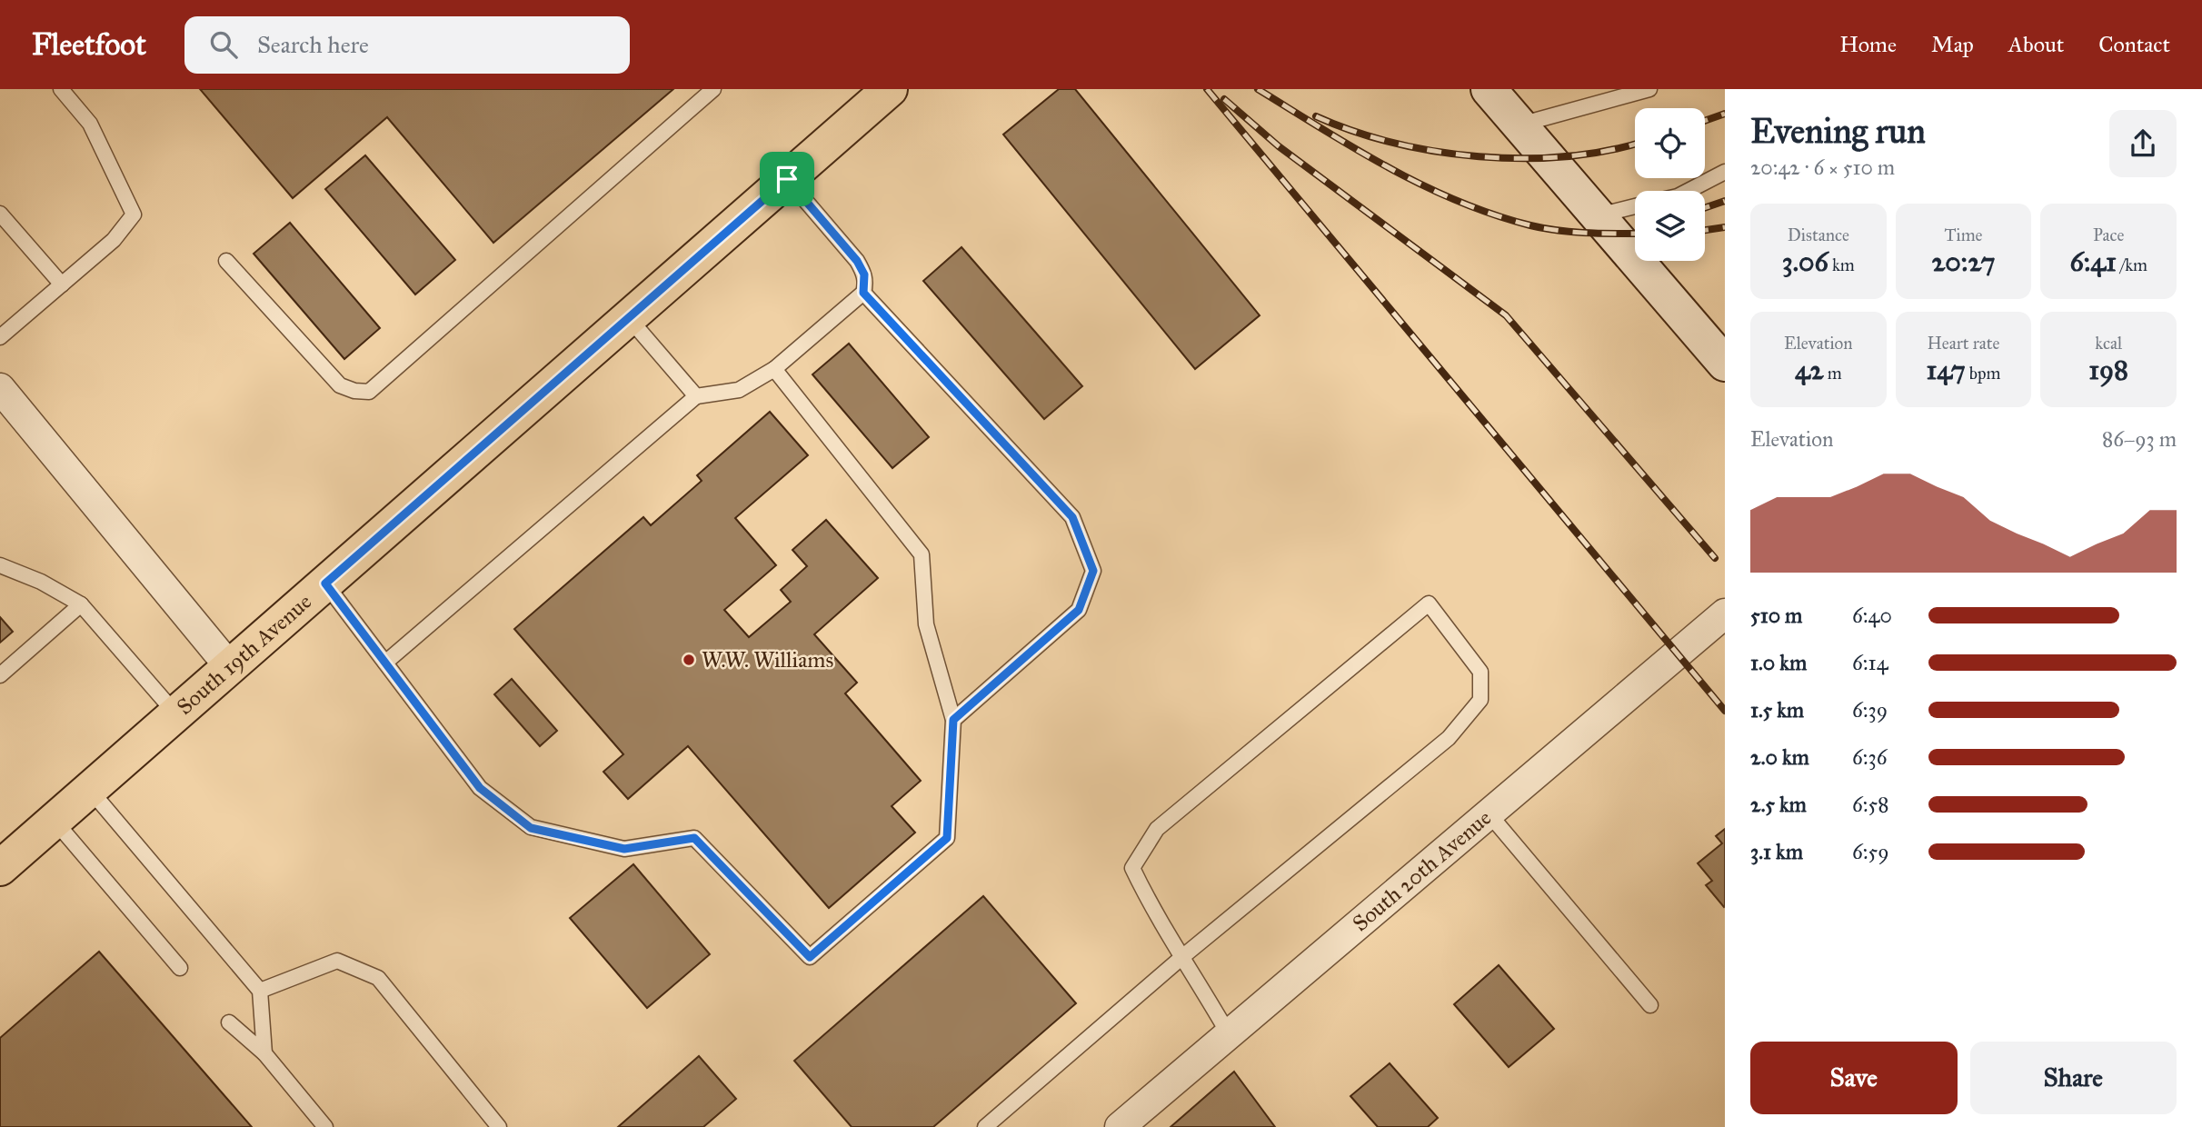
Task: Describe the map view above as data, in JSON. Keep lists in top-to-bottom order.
{
  "streets": {
    "main road": ["South 19th Avenue"],
    "street": ["South 20th Avenue"]
  },
  "places": ["W.W. Williams"],
  "page": {
    "header": "Fleetfoot",
    "search": "Search here",
    "nav": [
      "Home",
      "Map",
      "About",
      "Contact"
    ],
    "heading": ["Evening run", "20:42 · 6 × 510 m"],
    "stats": [
      ["Distance", "3.06 km"],
      ["Time", "20:27"],
      ["Pace", "6:41 /km"],
      ["Elevation", "42 m"],
      ["Heart rate", "147 bpm"],
      ["kcal", "198"]
    ],
    "chart": ["Elevation", "86–93 m"],
    "list": [
      {
        "name": "510 m",
        "note": "6:40"
      },
      {
        "name": "1.0 km",
        "note": "6:14"
      },
      {
        "name": "1.5 km",
        "note": "6:39"
      },
      {
        "name": "2.0 km",
        "note": "6:36"
      },
      {
        "name": "2.5 km",
        "note": "6:58"
      },
      {
        "name": "3.1 km",
        "note": "6:59"
      }
    ],
    "buttons": ["Save", "Share"]
  }
}
